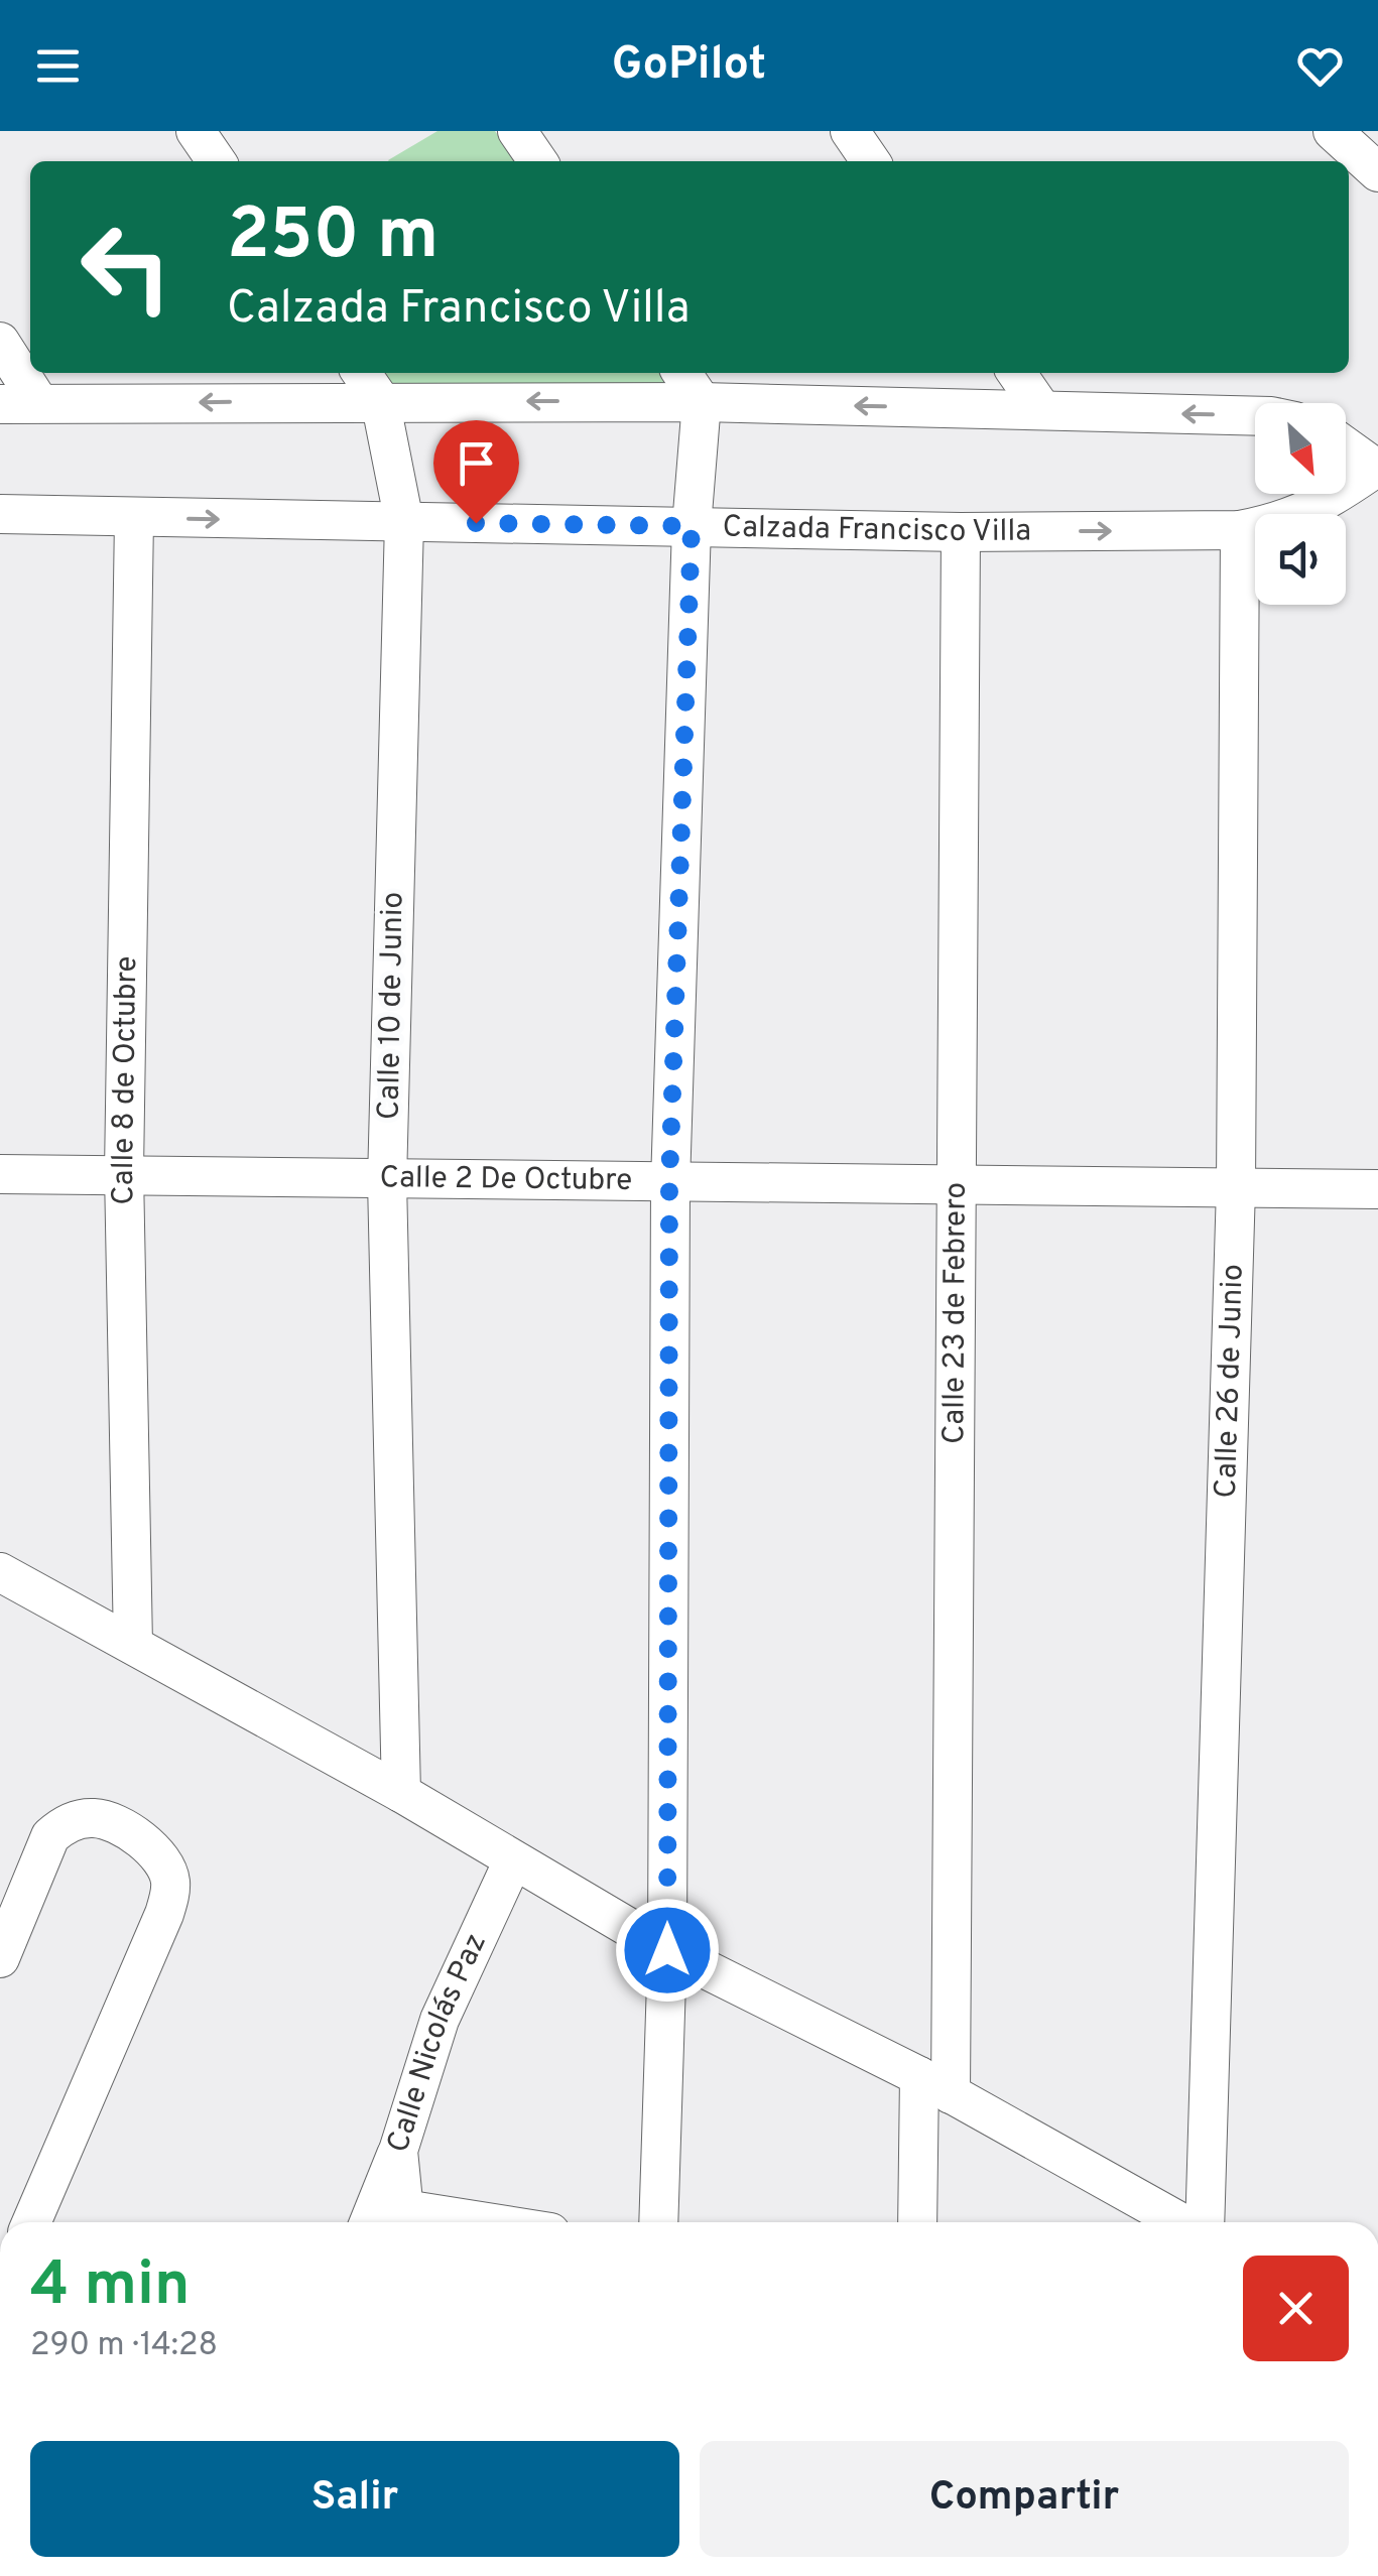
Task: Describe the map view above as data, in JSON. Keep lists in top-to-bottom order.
{
  "streets": {
    "street": [
      "Calzada Francisco Villa",
      "Calle 10 de Junio",
      "Calle 8 de Octubre",
      "Calle 2 De Octubre",
      "Calle 23 de Febrero",
      "Calle 26 de Junio",
      "Calle Nicolás Paz"
    ]
  },
  "crossings": [
    ["Calzada Francisco Villa", "Calle 10 de Junio"],
    ["Calzada Francisco Villa", "Calle 8 de Octubre"],
    ["Calzada Francisco Villa", "Calle 23 de Febrero"],
    ["Calzada Francisco Villa", "Calle 26 de Junio"],
    ["Calle 10 de Junio", "Calle 2 De Octubre"],
    ["Calle 8 de Octubre", "Calle 2 De Octubre"],
    ["Calle 2 De Octubre", "Calle 23 de Febrero"],
    ["Calle 2 De Octubre", "Calle 26 de Junio"]
  ],
  "north": "bottom right",
  "page": {
    "header": "GoPilot",
    "turn": ["250 m", "Calzada Francisco Villa"],
    "heading": ["4 min", "290 m · 14:28"],
    "buttons": ["Salir", "Compartir"]
  }
}
